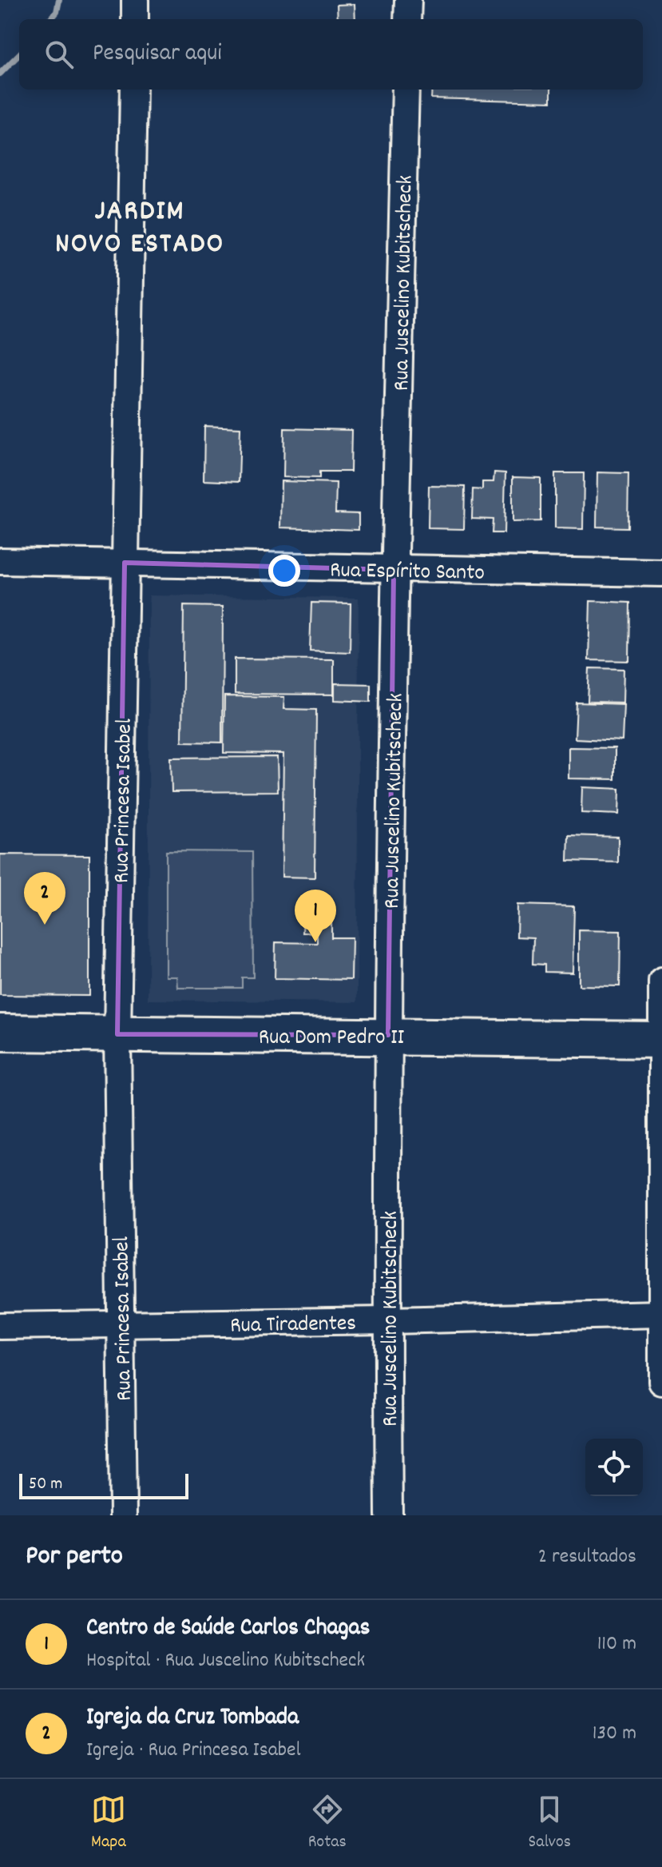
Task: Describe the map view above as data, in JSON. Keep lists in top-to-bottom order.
{
  "streets": {
    "street": [
      "Rua Juscelino Kubitscheck",
      "Rua Espírito Santo",
      "Rua Princesa Isabel",
      "Rua Dom Pedro II",
      "Rua Tiradentes"
    ]
  },
  "crossings": [
    ["Rua Juscelino Kubitscheck", "Rua Espírito Santo"],
    ["Rua Juscelino Kubitscheck", "Rua Dom Pedro II"],
    ["Rua Juscelino Kubitscheck", "Rua Tiradentes"],
    ["Rua Espírito Santo", "Rua Princesa Isabel"],
    ["Rua Princesa Isabel", "Rua Dom Pedro II"],
    ["Rua Princesa Isabel", "Rua Tiradentes"]
  ],
  "districts": ["JARDIM NOVO ESTADO"],
  "scale_bar": "50 m",
  "page": {
    "search": "Pesquisar aqui",
    "pins": ["2", "1"],
    "scale": "50 m",
    "heading": ["Por perto", "2 resultados"],
    "list": [
      {
        "mark": "1",
        "name": "Centro de Saúde Carlos Chagas",
        "note": "Hospital · Rua Juscelino Kubitscheck",
        "value": "110 m"
      },
      {
        "mark": "2",
        "name": "Igreja da Cruz Tombada",
        "note": "Igreja · Rua Princesa Isabel",
        "value": "130 m"
      }
    ],
    "nav": ["Mapa", "Rotas", "Salvos"]
  }
}
